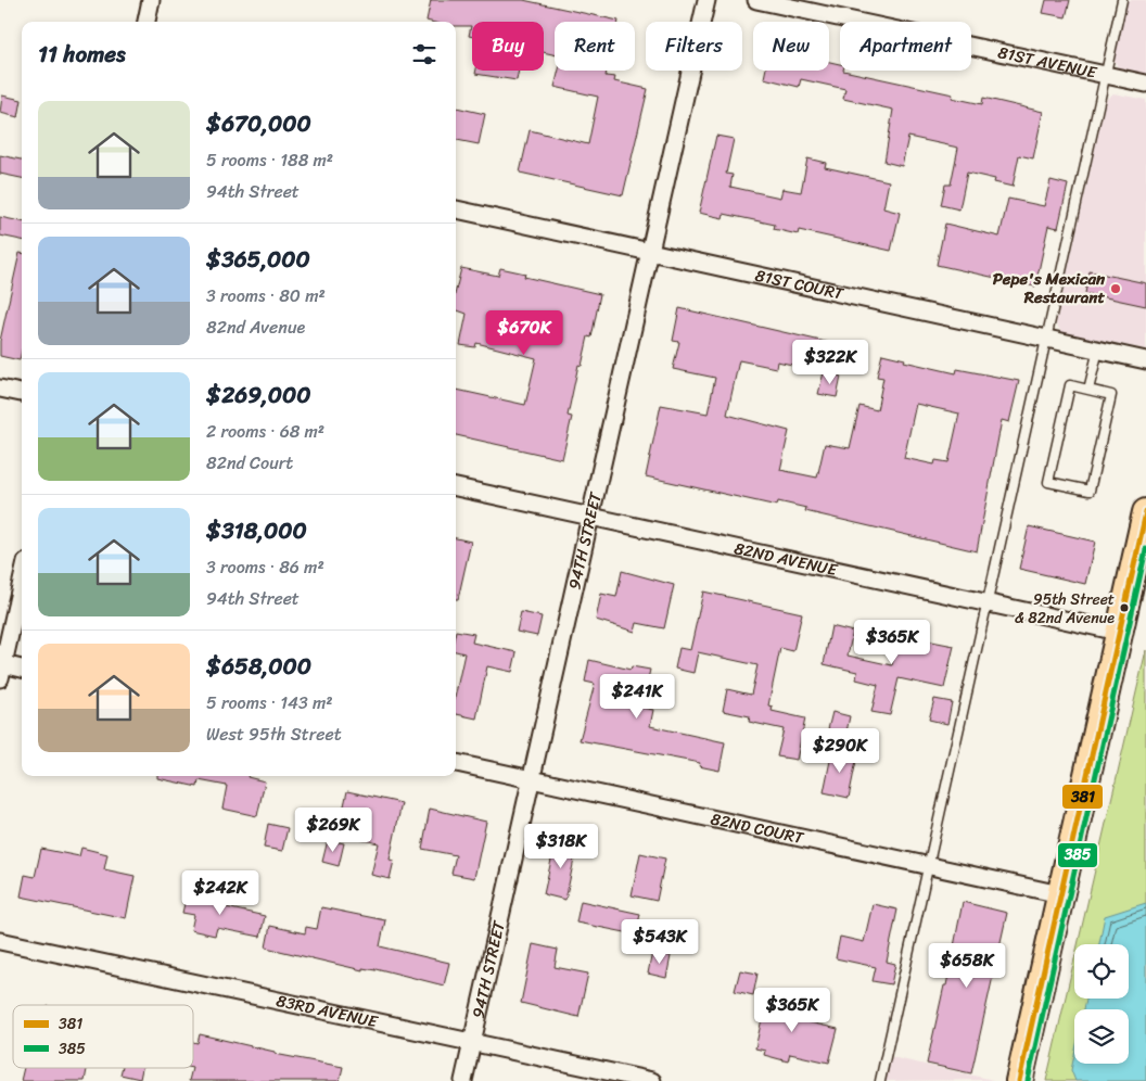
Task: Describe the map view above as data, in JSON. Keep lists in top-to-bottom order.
{
  "streets": {
    "street": [
      "81ST AVENUE",
      "81ST COURT",
      "94TH STREET",
      "82ND AVENUE",
      "82ND COURT",
      "83RD AVENUE"
    ]
  },
  "crossings": [
    ["81ST COURT", "94TH STREET"],
    ["94TH STREET", "82ND AVENUE"],
    ["94TH STREET", "82ND COURT"],
    ["94TH STREET", "83RD AVENUE"]
  ],
  "places": ["Pepe's Mexican Restaurant", "95th Street & 82nd Avenue"],
  "lines": ["transit line 381", "transit line 385"],
  "legend": ["381", "385"],
  "page": {
    "chip": [
      "Buy",
      "Rent",
      "Filters",
      "New",
      "Apartment"
    ],
    "heading": "11 homes",
    "list": [
      {
        "name": "$670,000",
        "note": "5 rooms · 188 m² · 94th Street"
      },
      {
        "name": "$365,000",
        "note": "3 rooms · 80 m² · 82nd Avenue"
      },
      {
        "name": "$269,000",
        "note": "2 rooms · 68 m² · 82nd Court"
      },
      {
        "name": "$318,000",
        "note": "3 rooms · 86 m² · 94th Street"
      },
      {
        "name": "$658,000",
        "note": "5 rooms · 143 m² · West 95th Street"
      }
    ],
    "price": [
      "$670K",
      "$322K",
      "$365K",
      "$241K",
      "$290K",
      "$269K",
      "$318K",
      "$242K",
      "$543K",
      "$658K",
      "$365K"
    ]
  }
}
